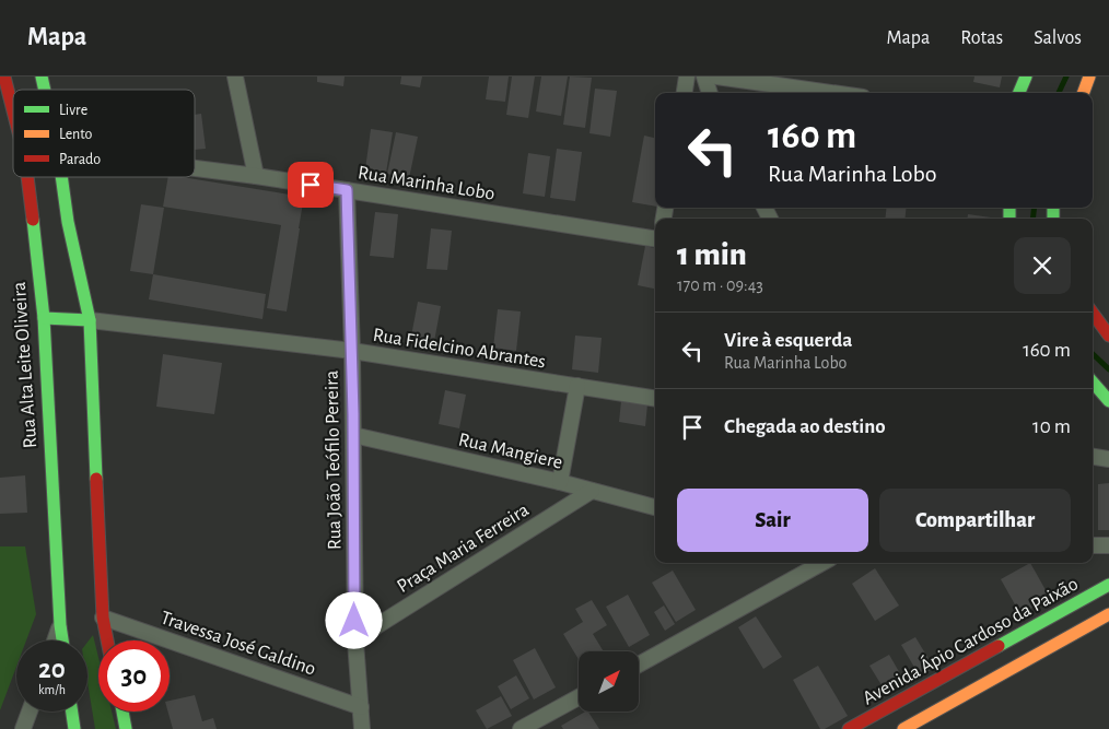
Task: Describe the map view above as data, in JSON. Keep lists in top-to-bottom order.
{
  "streets": {
    "main road": ["Rua Alta Leite Oliveira", "Avenida Ápio Cardoso da Paixão"],
    "street": [
      "Rua Marinha Lobo",
      "Rua Fidelcino Abrantes",
      "Rua Mangiere",
      "Rua João Teófilo Pereira",
      "Praça Maria Ferreira",
      "Travessa José Galdino"
    ]
  },
  "crossings": [
    ["Rua Marinha Lobo", "Rua João Teófilo Pereira"],
    ["Rua Fidelcino Abrantes", "Rua João Teófilo Pereira"],
    ["Rua Mangiere", "Rua João Teófilo Pereira"],
    ["Rua Mangiere", "Praça Maria Ferreira"],
    ["Rua João Teófilo Pereira", "Praça Maria Ferreira"],
    ["Rua João Teófilo Pereira", "Travessa José Galdino"]
  ],
  "legend": ["Livre", "Lento", "Parado"],
  "north": "top right",
  "page": {
    "header": "Mapa",
    "nav": ["Mapa", "Rotas", "Salvos"],
    "turn": ["160 m", "Rua Marinha Lobo"],
    "heading": ["1 min", "170 m · 09:43"],
    "list": [
      {
        "name": "Vire à esquerda",
        "note": "Rua Marinha Lobo",
        "value": "160 m"
      },
      {
        "name": "Chegada ao destino",
        "value": "10 m"
      }
    ],
    "buttons": ["Sair", "Compartilhar"],
    "speed": "20 km/h",
    "limit": "30"
  }
}
